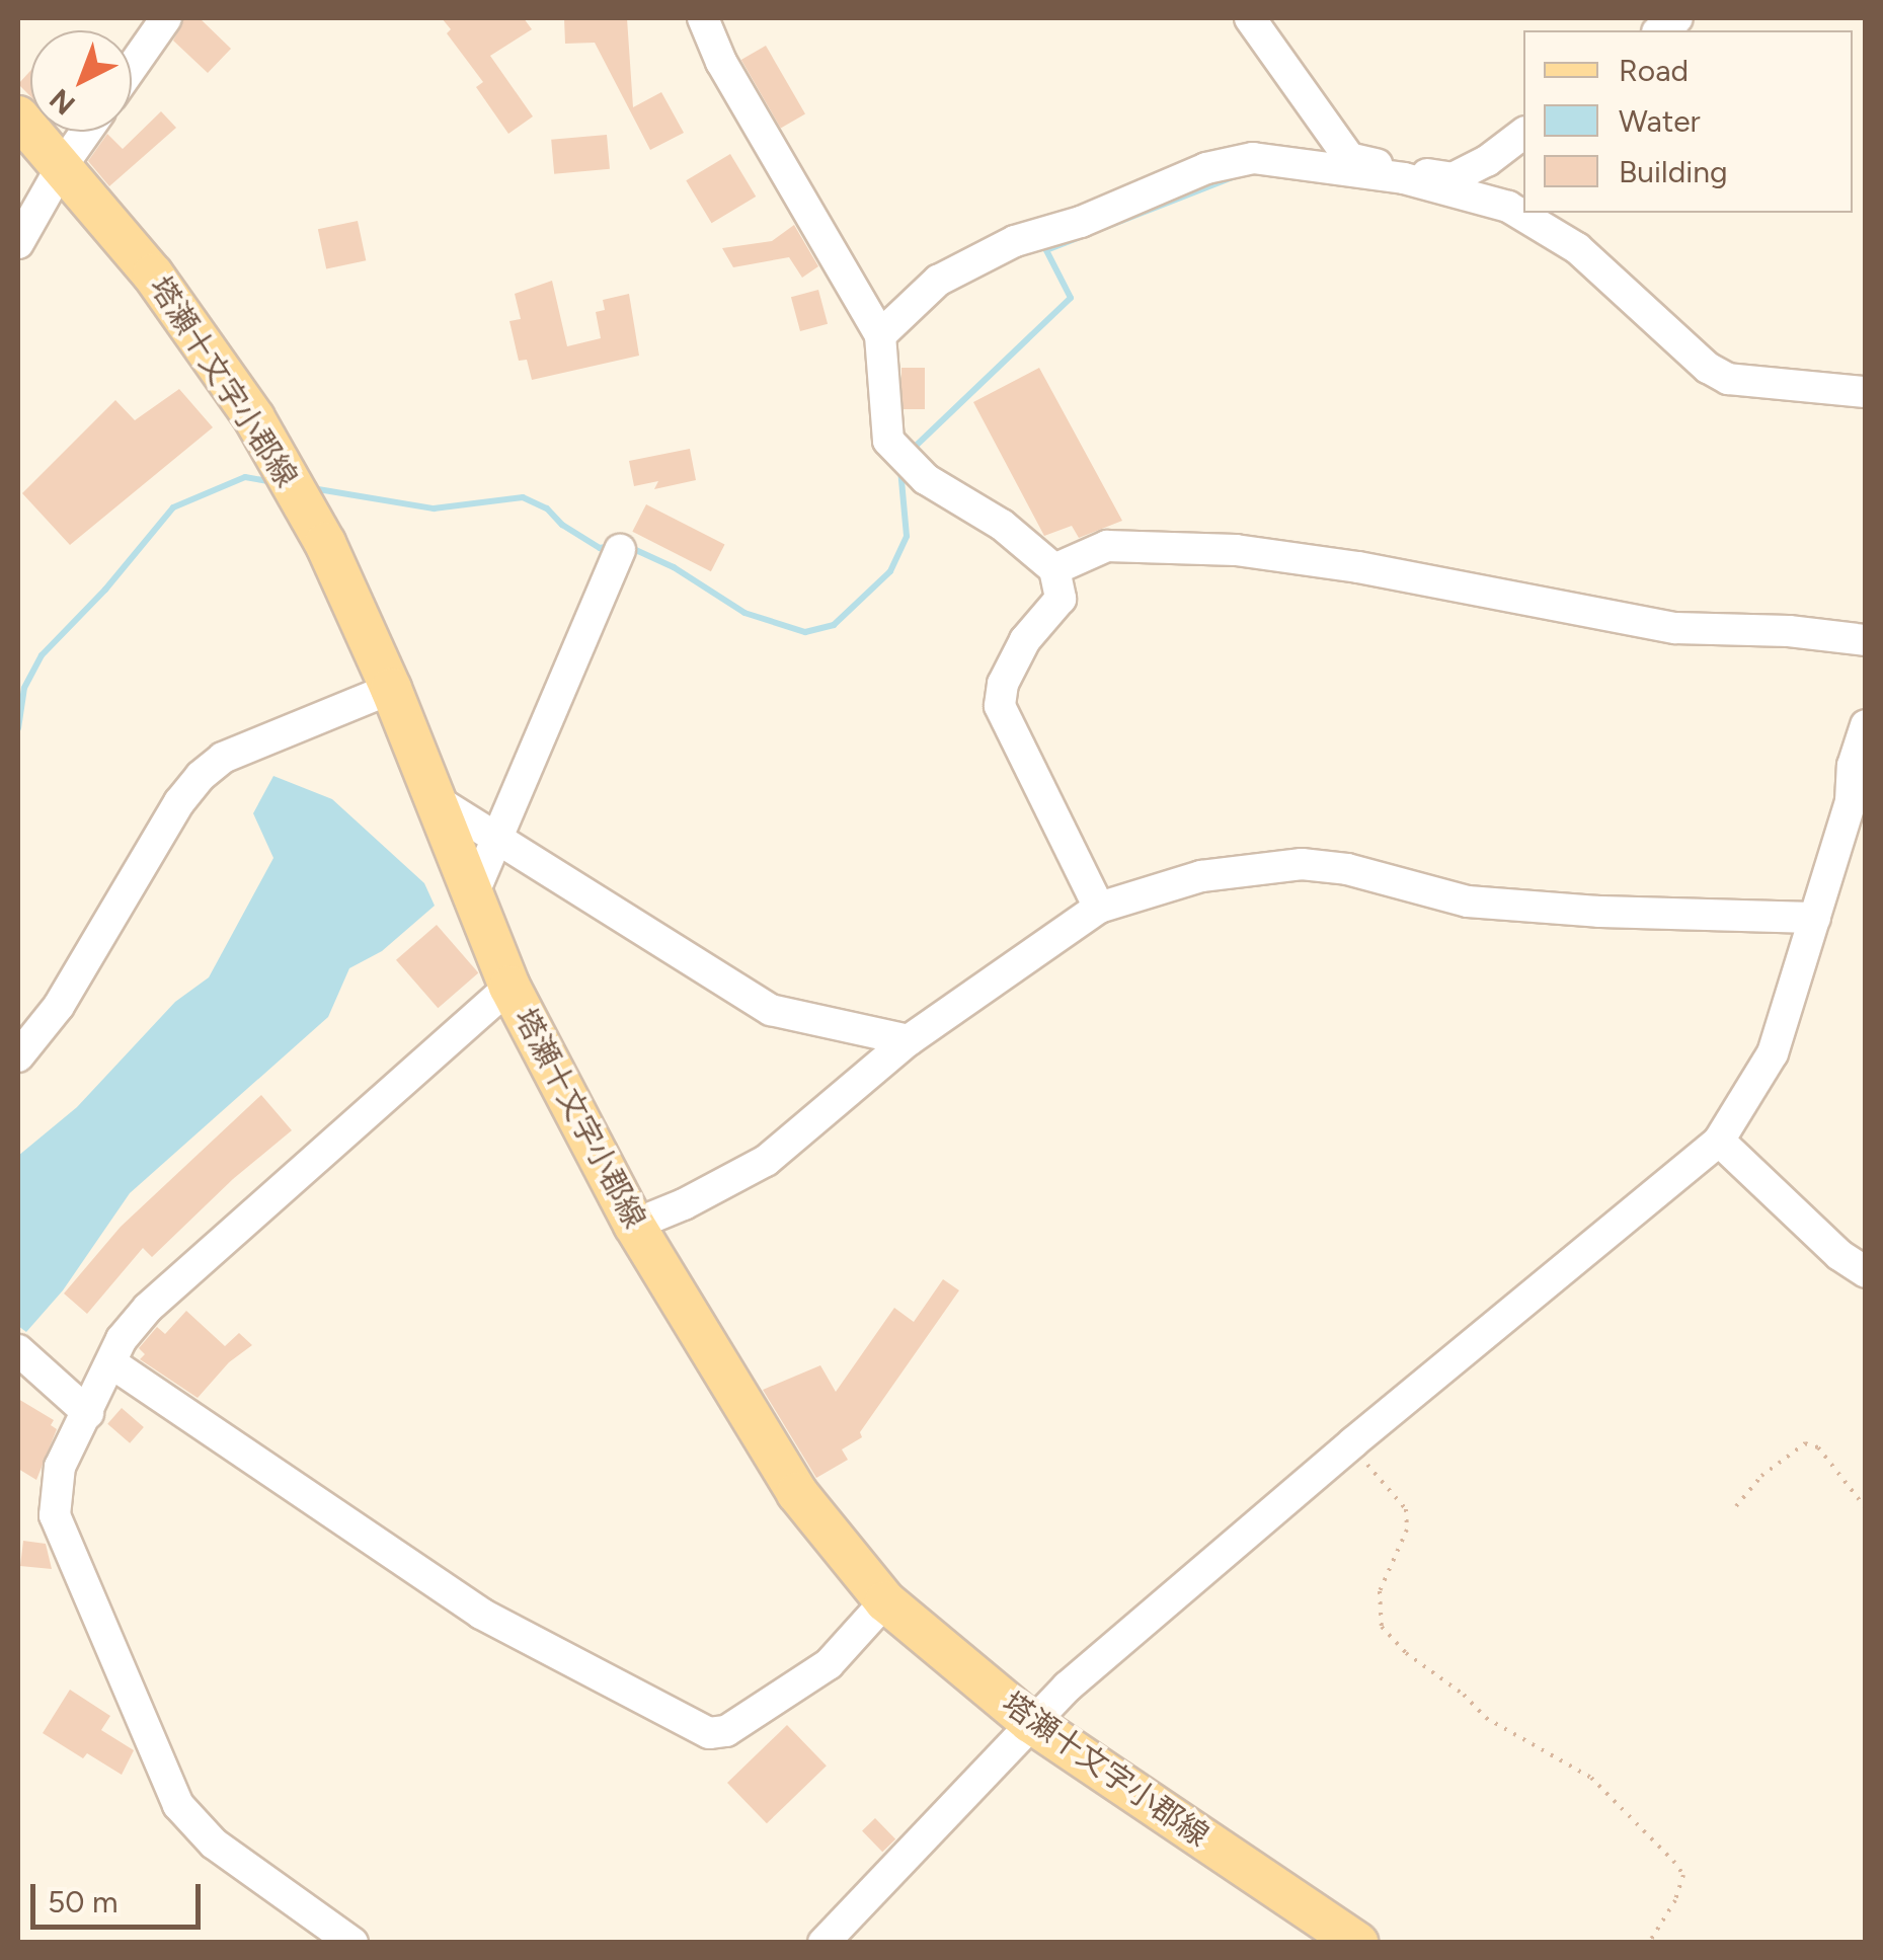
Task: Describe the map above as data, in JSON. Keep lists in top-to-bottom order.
{
  "streets": {
    "main road": ["塔瀬十文字小郡線"]
  },
  "legend": ["Road", "Water", "Building"],
  "scale_bar": "50 m",
  "north": "bottom left"
}
